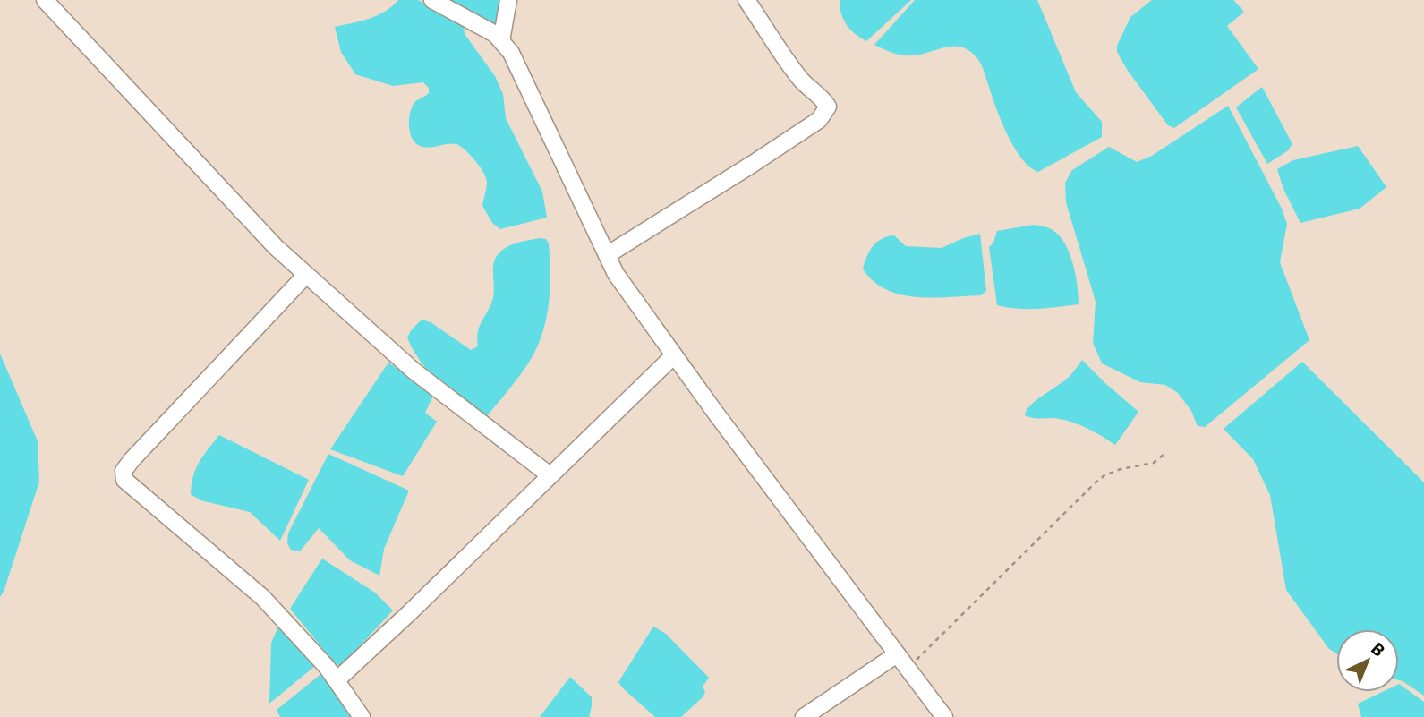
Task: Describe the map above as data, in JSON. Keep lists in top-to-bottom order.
{
  "north": "top right"
}
